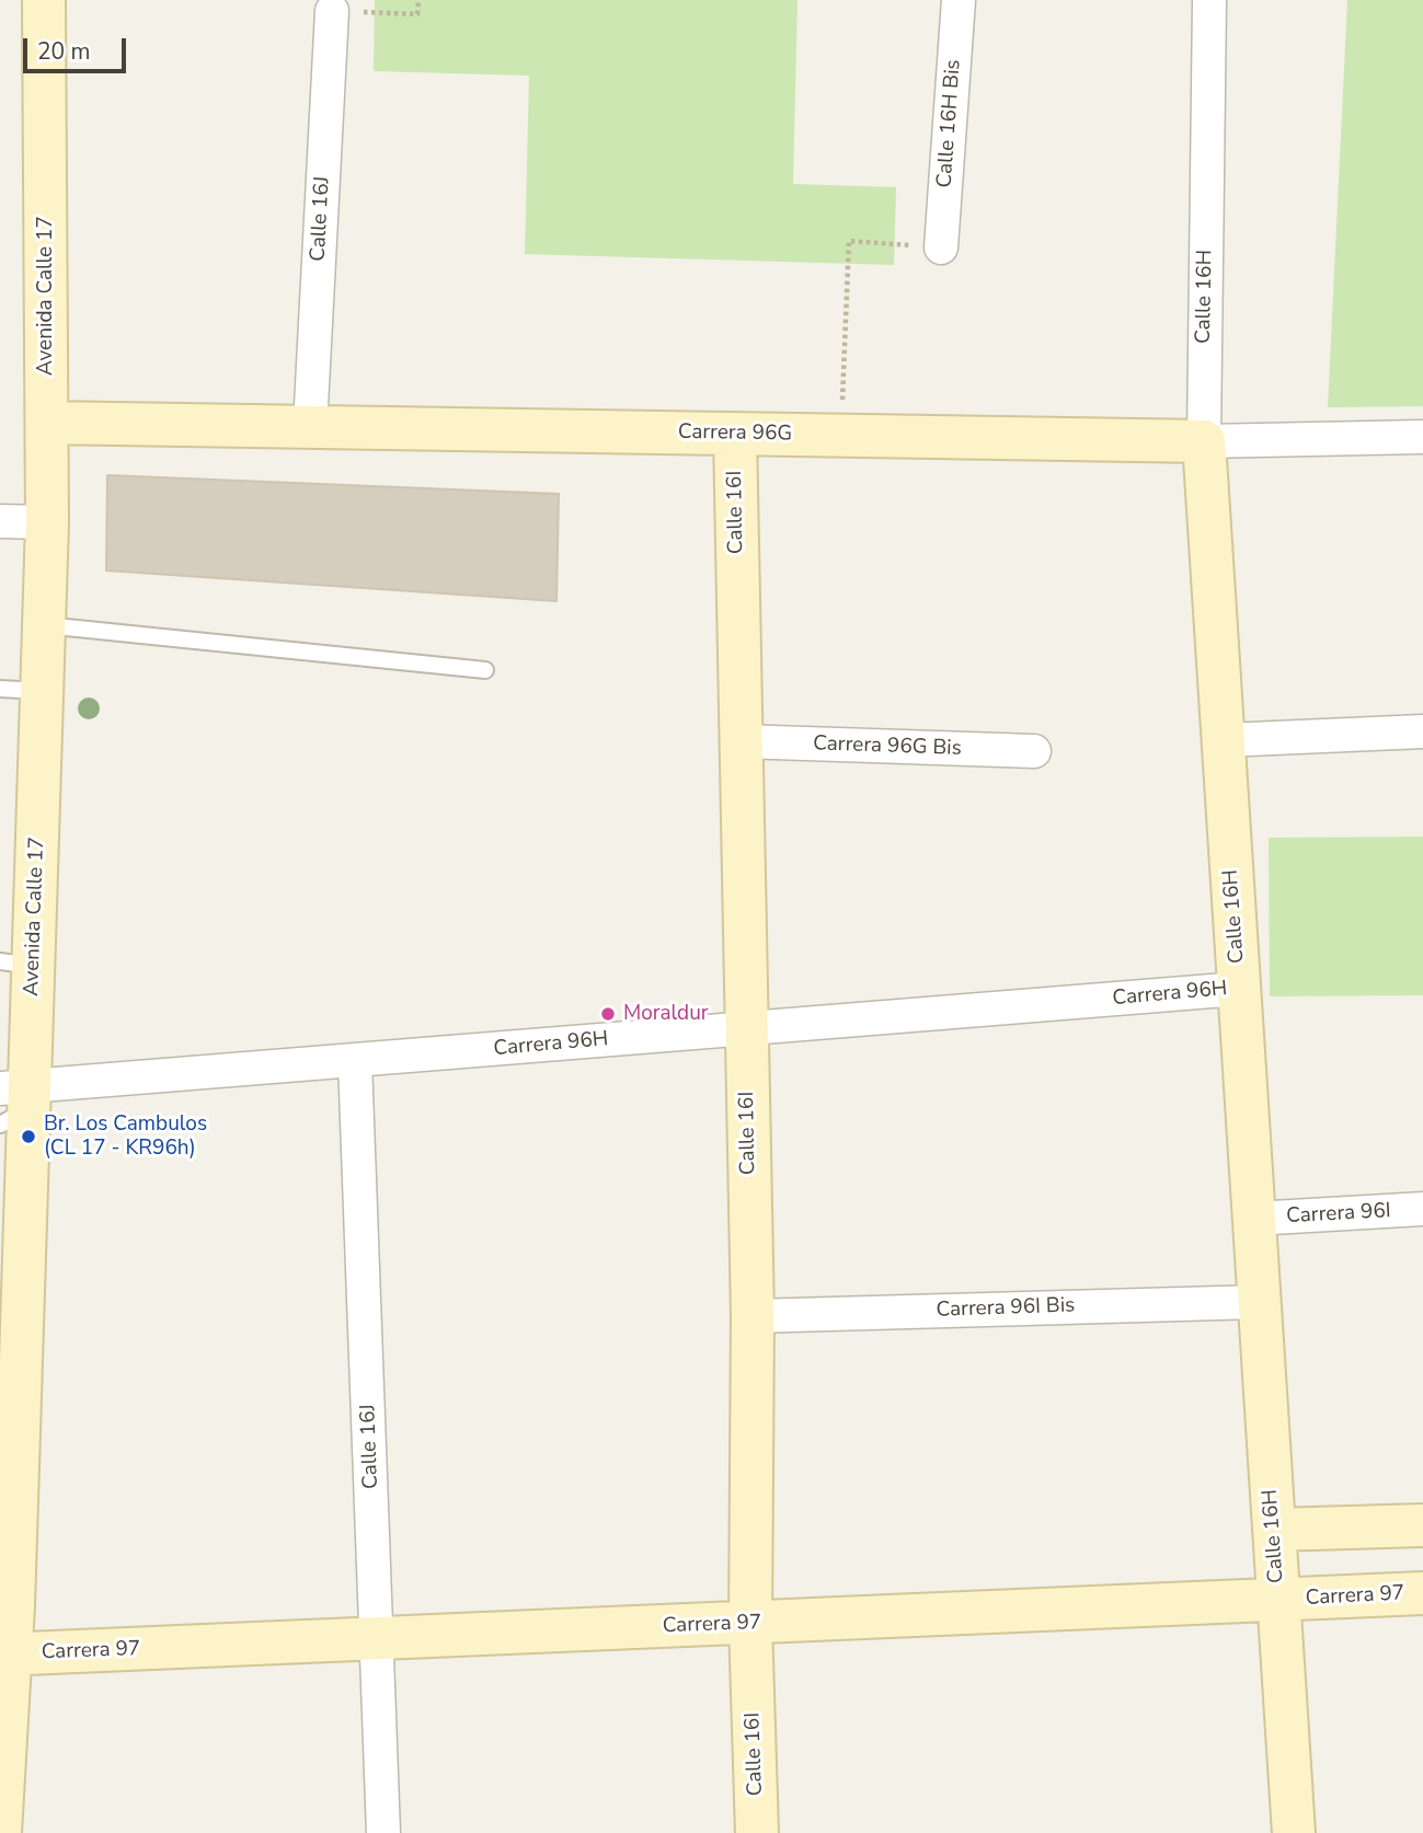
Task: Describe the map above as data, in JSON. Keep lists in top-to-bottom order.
{
  "streets": {
    "street": [
      "Calle 16H Bis",
      "Calle 16J",
      "Avenida Calle 17",
      "Calle 16H",
      "Carrera 96G",
      "Calle 16I",
      "Carrera 96G Bis",
      "Carrera 96H",
      "Carrera 96I",
      "Carrera 96I Bis",
      "Carrera 97"
    ]
  },
  "crossings": [
    ["Calle 16J", "Carrera 96G"],
    ["Calle 16J", "Carrera 96H"],
    ["Calle 16J", "Carrera 97"],
    ["Avenida Calle 17", "Carrera 96G"],
    ["Avenida Calle 17", "Carrera 96H"],
    ["Avenida Calle 17", "Carrera 97"],
    ["Calle 16H", "Carrera 96G"],
    ["Calle 16H", "Carrera 96H"],
    ["Calle 16H", "Carrera 96I"],
    ["Calle 16H", "Carrera 96I Bis"],
    ["Calle 16H", "Carrera 97"],
    ["Carrera 96G", "Calle 16I"],
    ["Calle 16I", "Carrera 96G Bis"],
    ["Calle 16I", "Carrera 96H"],
    ["Calle 16I", "Carrera 96I Bis"],
    ["Calle 16I", "Carrera 97"]
  ],
  "places": ["Moraldur", "Br. Los Cambulos (CL 17 - KR96h)"],
  "scale_bar": "20 m"
}
